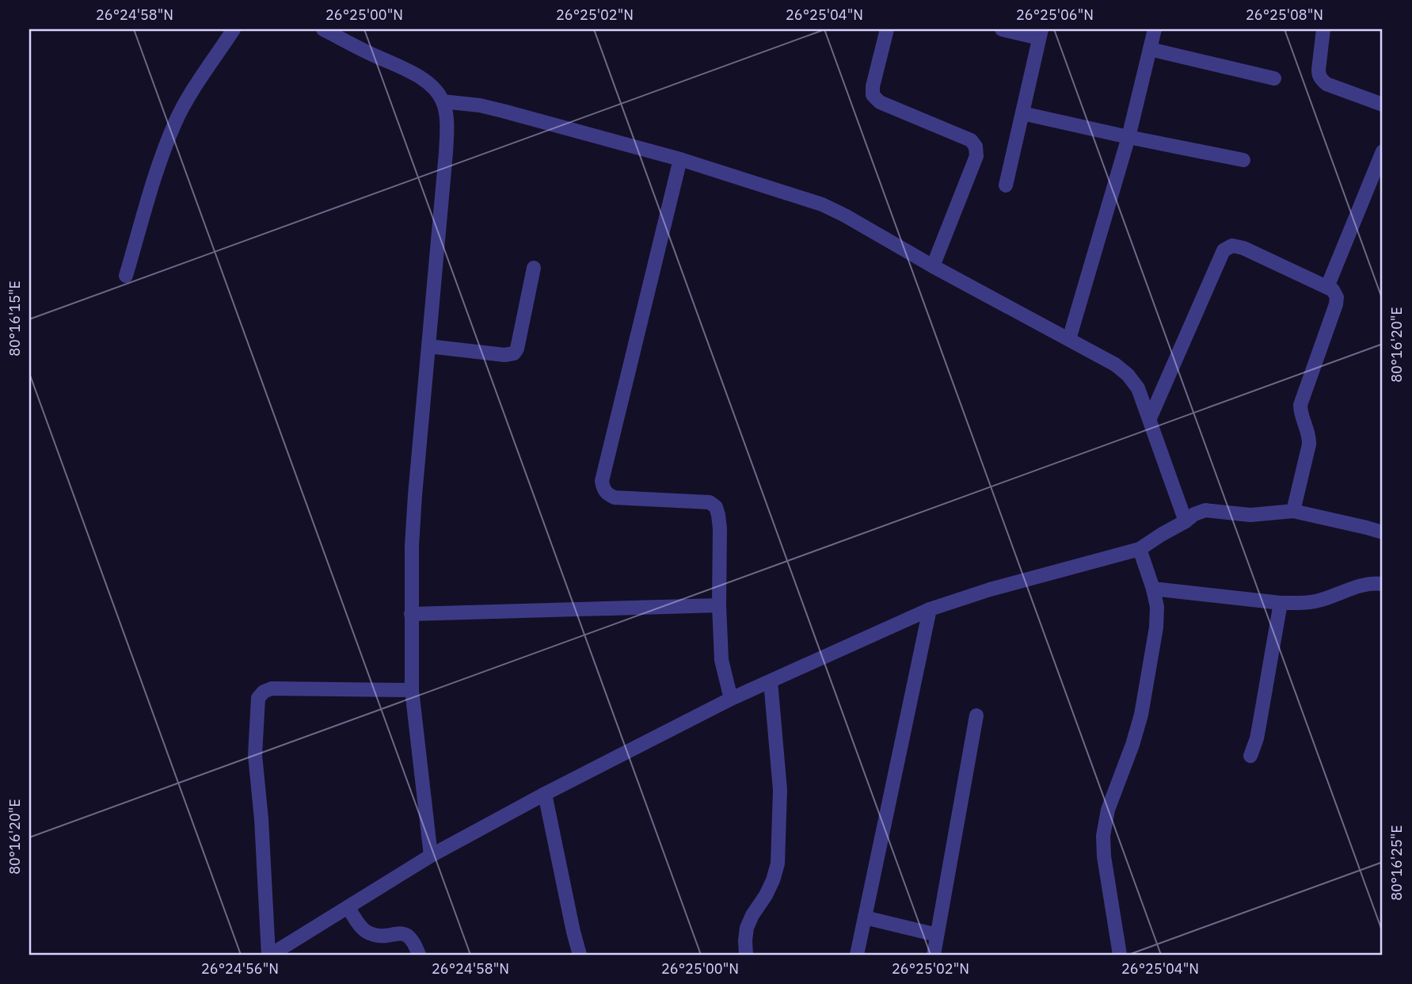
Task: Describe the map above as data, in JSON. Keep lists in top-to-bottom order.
{
  "coordinates": [
    "26°24'58\"N",
    "26°25'00\"N",
    "26°25'02\"N",
    "26°25'04\"N",
    "26°25'06\"N",
    "26°25'08\"N",
    "80°16'15\"E",
    "80°16'20\"E",
    "80°16'25\"E",
    "26°24'56\"N"
  ]
}
